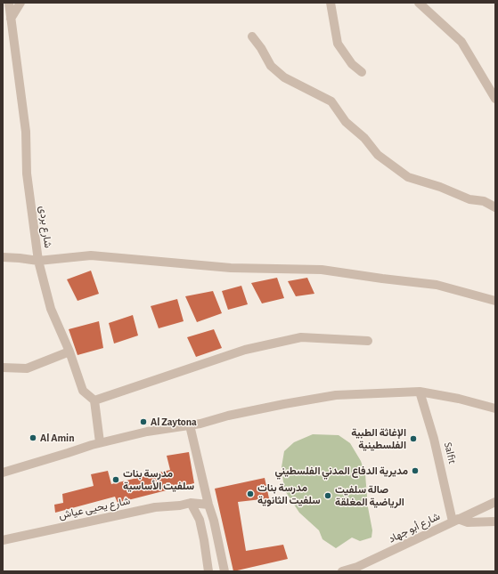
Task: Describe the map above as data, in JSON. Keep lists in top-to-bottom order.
{
  "streets": {
    "street": [
      "شارع بردى",
      "Salfit",
      "شارع يحيى عياش",
      "شارع أبو جهاد"
    ]
  },
  "crossings": [
    ["Salfit", "شارع أبو جهاد"]
  ],
  "places": [
    "Al Zaytona",
    "Al Amin",
    "الإغاثة الطبية الفلسطينية",
    "مديرية الدفاع المدني الفلسطيني",
    "مدرسة بنات سلفيت الأساسية",
    "مدرسة بنات سلفيت الثانوية",
    "صالة سلفيت الرياضية المغلقة"
  ]
}
